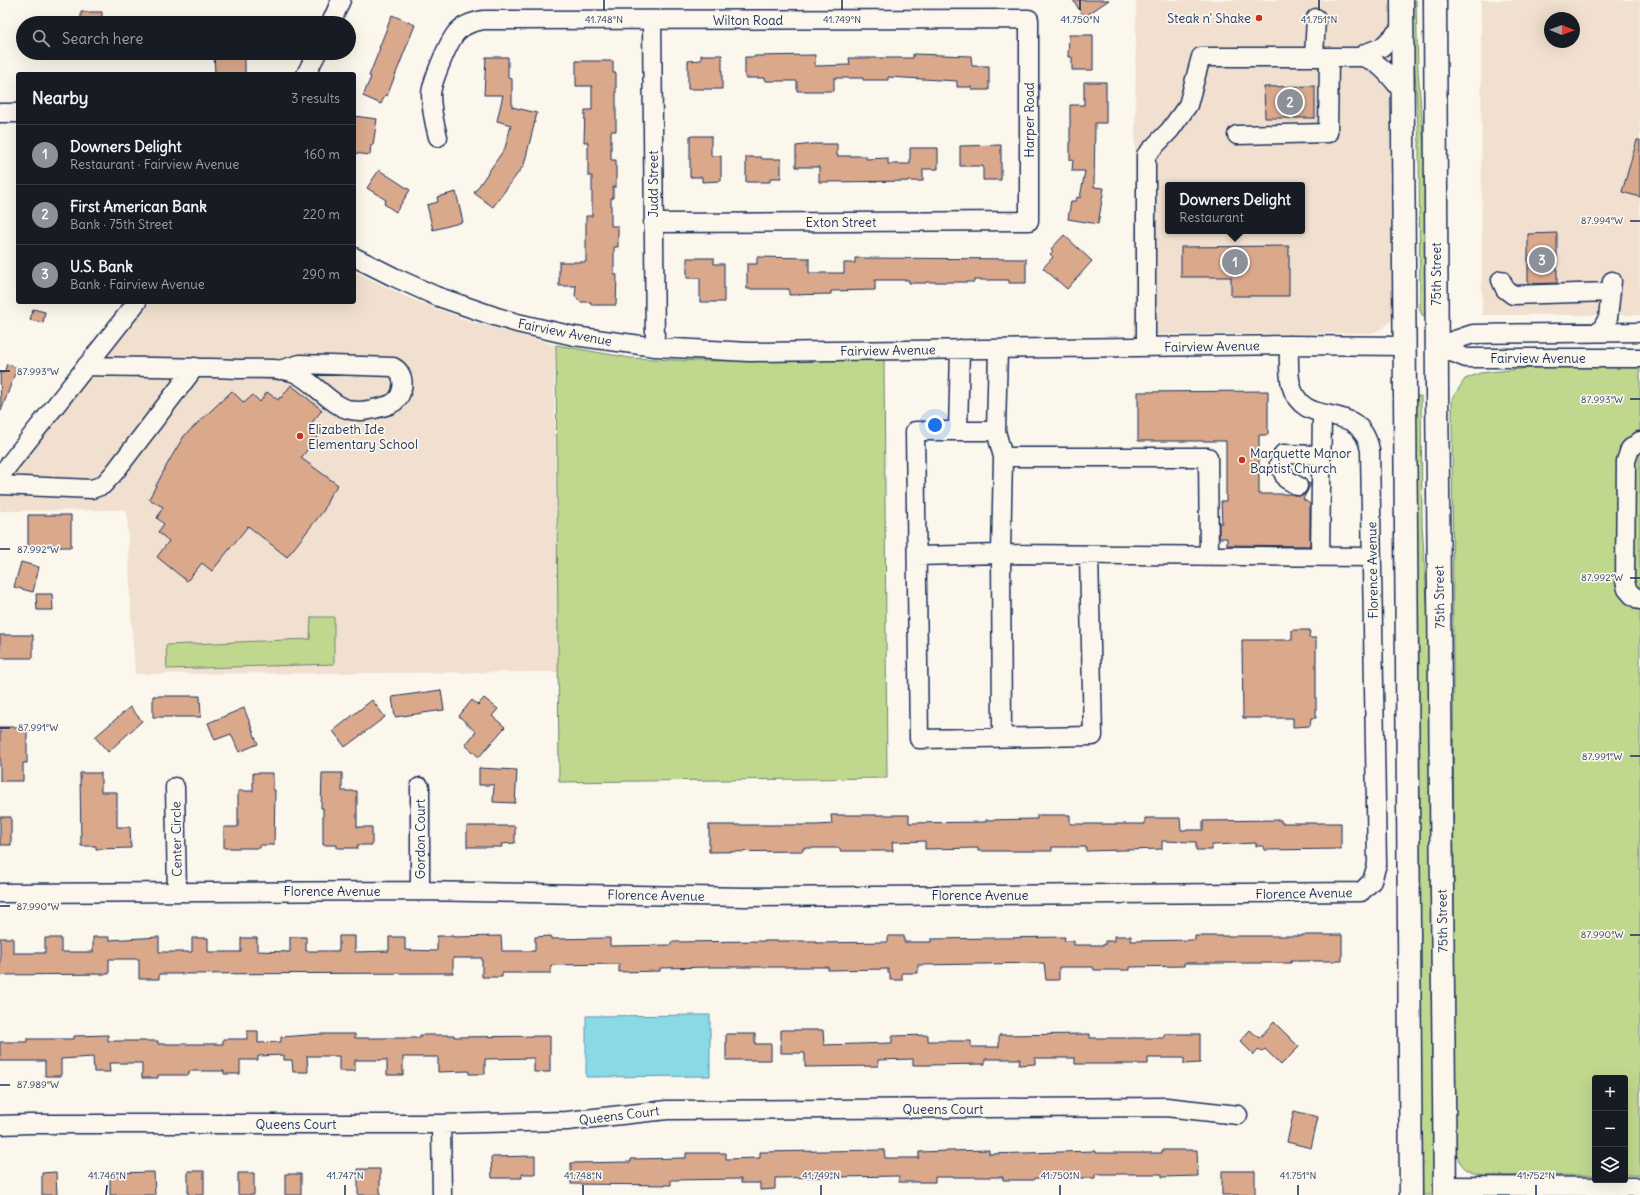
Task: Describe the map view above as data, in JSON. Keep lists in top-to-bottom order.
{
  "streets": {
    "main road": ["75th Street", "Fairview Avenue"],
    "street": [
      "Wilton Road",
      "Harper Road",
      "Judd Street",
      "Exton Street",
      "Florence Avenue",
      "Center Circle",
      "Gordon Court",
      "Queens Court"
    ]
  },
  "crossings": [
    ["Wilton Road", "Harper Road"],
    ["Wilton Road", "Judd Street"],
    ["Harper Road", "Exton Street"],
    ["Judd Street", "Exton Street"],
    ["Judd Street", "Fairview Avenue"],
    ["75th Street", "Fairview Avenue"],
    ["Fairview Avenue", "Florence Avenue"],
    ["Florence Avenue", "Center Circle"],
    ["Florence Avenue", "Gordon Court"]
  ],
  "places": ["Steak n' Shake", "Elizabeth Ide Elementary School", "Marquette Manor Baptist Church"],
  "north": "right",
  "page": {
    "search": "Search here",
    "heading": ["Nearby", "3 results"],
    "pins": ["2", "3", "1"],
    "list": [
      {
        "mark": "1",
        "name": "Downers Delight",
        "note": "Restaurant · Fairview Avenue",
        "value": "160 m"
      },
      {
        "mark": "2",
        "name": "First American Bank",
        "note": "Bank · 75th Street",
        "value": "220 m"
      },
      {
        "mark": "3",
        "name": "U.S. Bank",
        "note": "Bank · Fairview Avenue",
        "value": "290 m"
      }
    ],
    "popup": ["Downers Delight", "Restaurant"],
    "map_buttons": ["+", "−"]
  },
  "coordinates": [
    "41.748°N",
    "41.749°N",
    "41.750°N",
    "41.751°N",
    "87.994°W",
    "87.993°W",
    "87.992°W",
    "87.991°W",
    "87.990°W",
    "87.989°W",
    "41.746°N",
    "41.747°N",
    "41.752°N"
  ]
}
